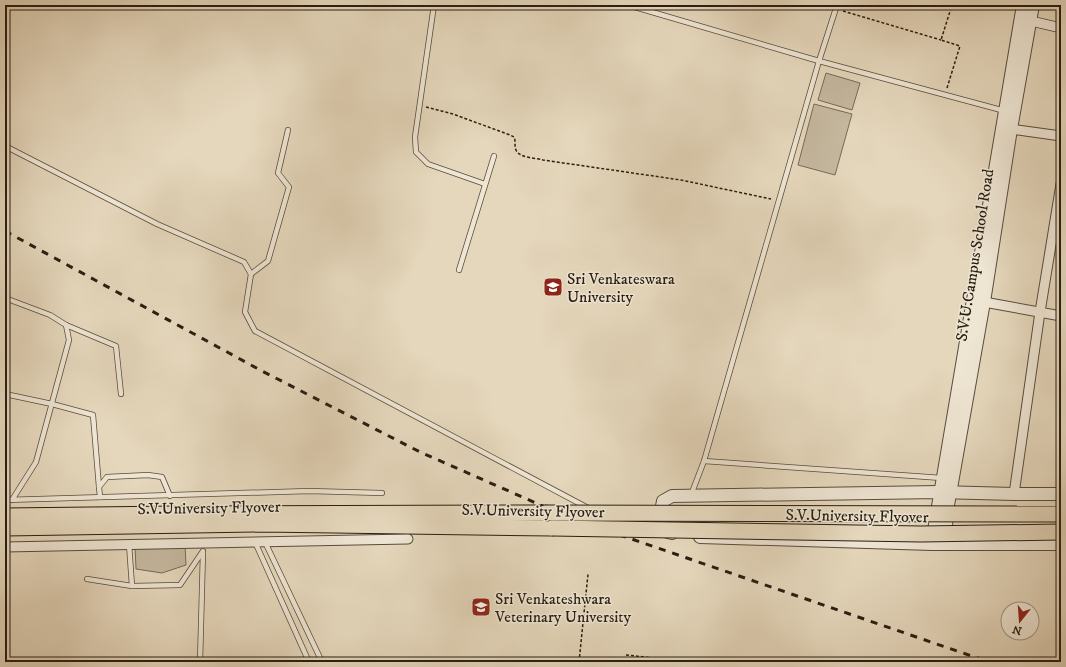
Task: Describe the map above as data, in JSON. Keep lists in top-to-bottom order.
{
  "streets": {
    "main road": ["S.V.University Flyover"],
    "street": ["S.V.U.Campus School Road"]
  },
  "places": {
    "school or university": ["Sri Venkateswara University", "Sri Venkateshwara Veterinary University"]
  },
  "north": "bottom"
}
